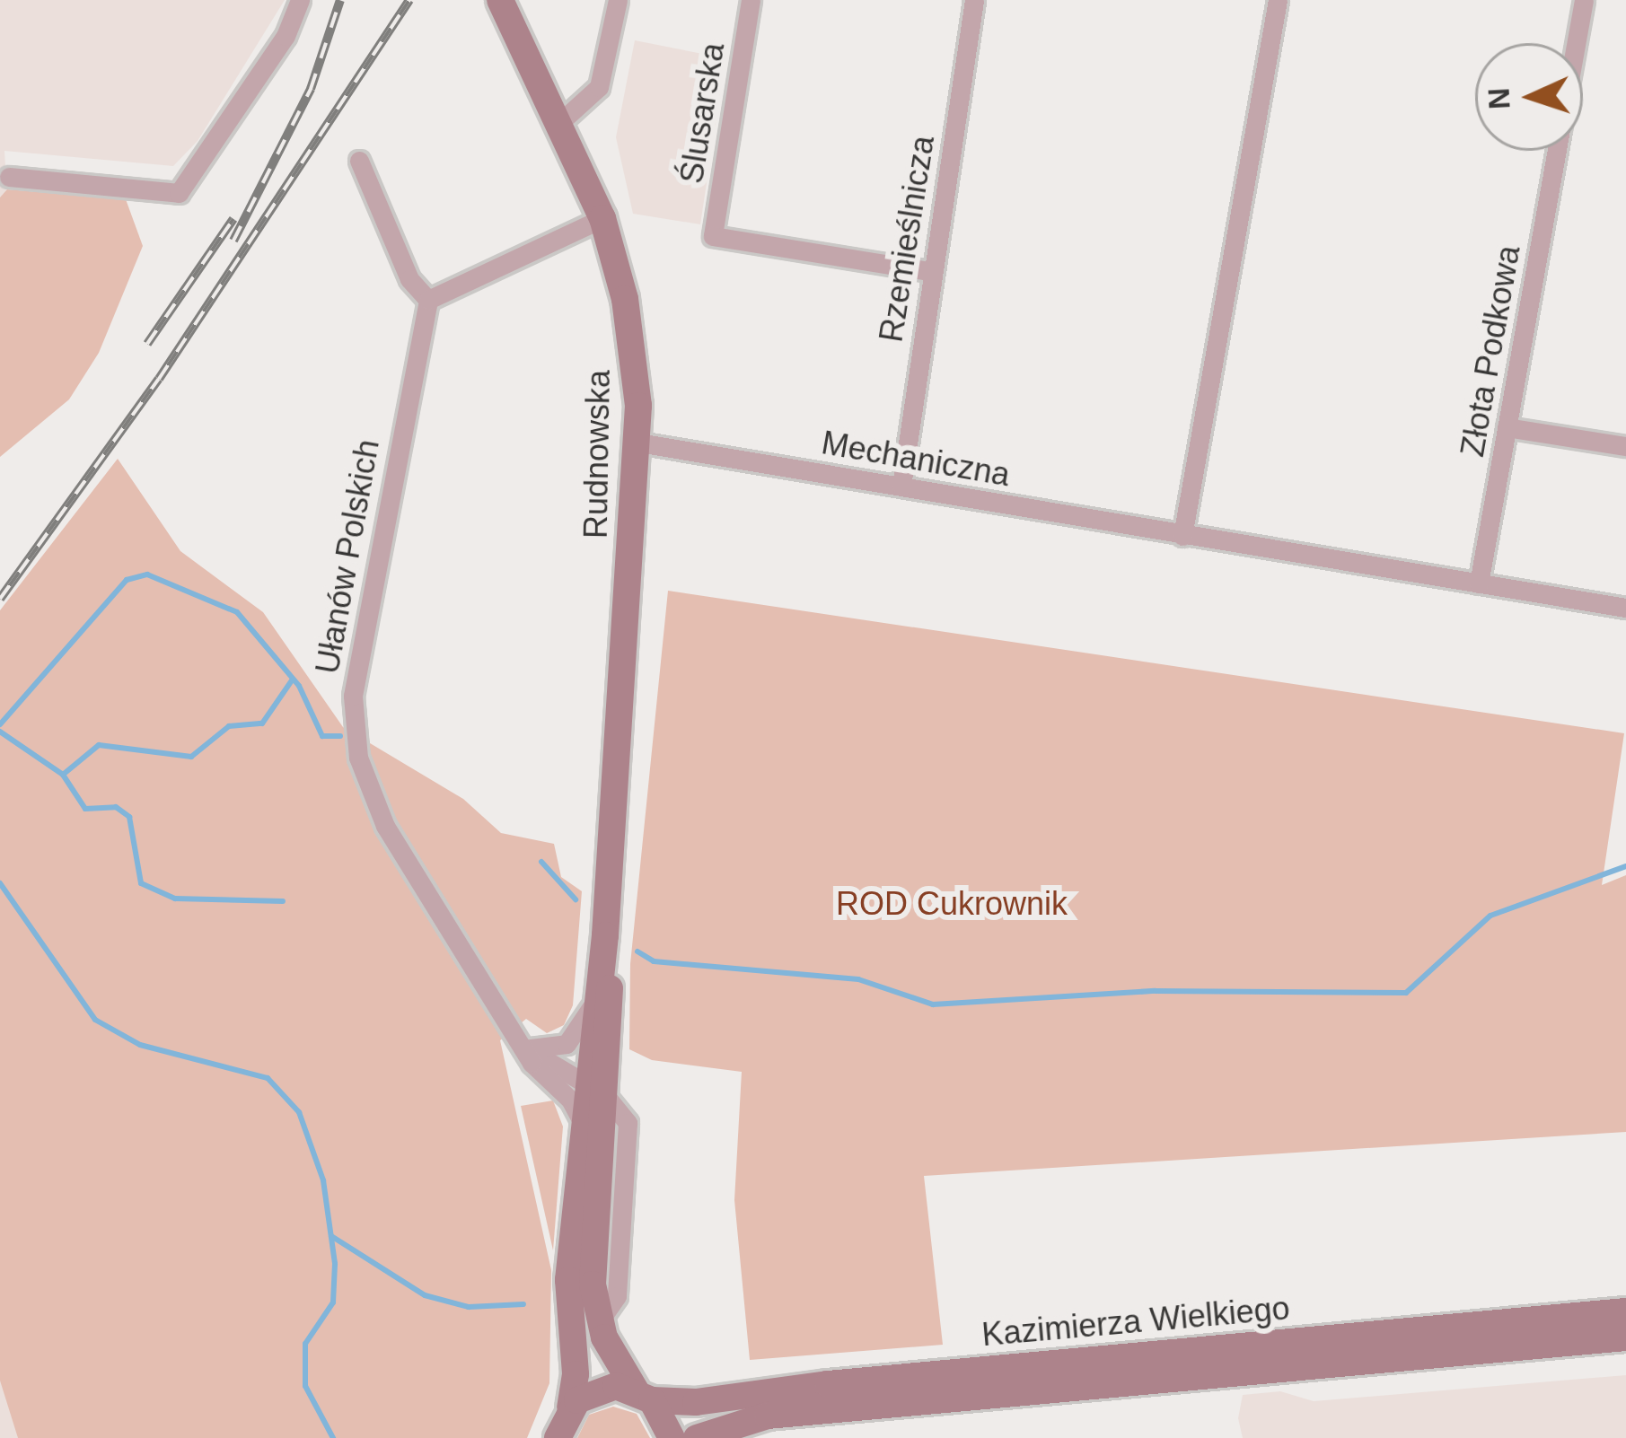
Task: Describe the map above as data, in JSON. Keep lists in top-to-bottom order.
{
  "streets": {
    "main road": ["Rudnowska", "Kazimierza Wielkiego"],
    "street": [
      "Ślusarska",
      "Rzemieślnicza",
      "Złota Podkowa",
      "Mechaniczna",
      "Ułanów Polskich"
    ]
  },
  "crossings": [
    ["Ślusarska", "Rzemieślnicza"],
    ["Rzemieślnicza", "Mechaniczna"],
    ["Złota Podkowa", "Mechaniczna"],
    ["Rudnowska", "Mechaniczna"],
    ["Rudnowska", "Ułanów Polskich"],
    ["Rudnowska", "Kazimierza Wielkiego"]
  ],
  "parks": ["ROD Cukrownik"],
  "north": "left"
}
